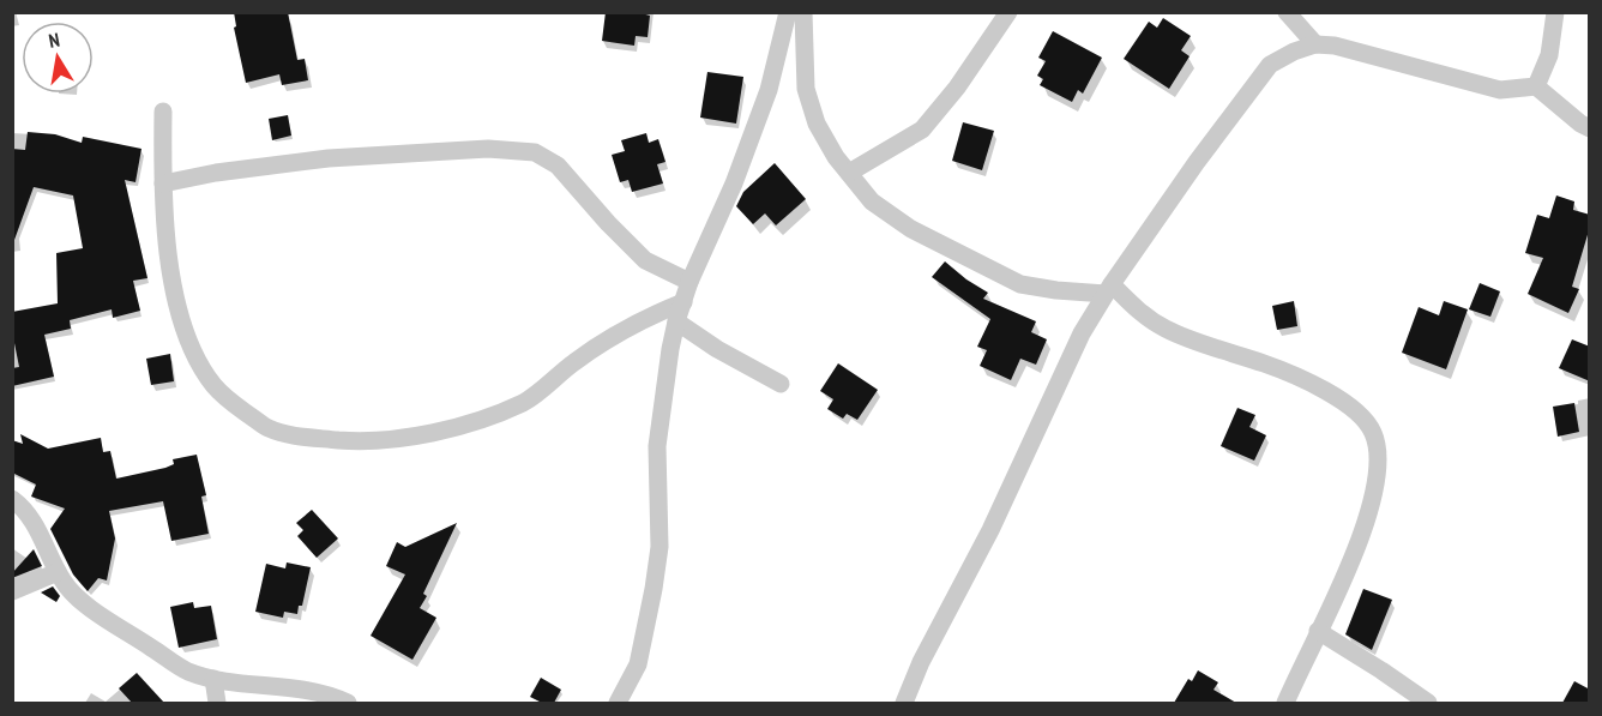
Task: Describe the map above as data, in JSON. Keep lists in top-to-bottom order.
{
  "north": "top"
}
